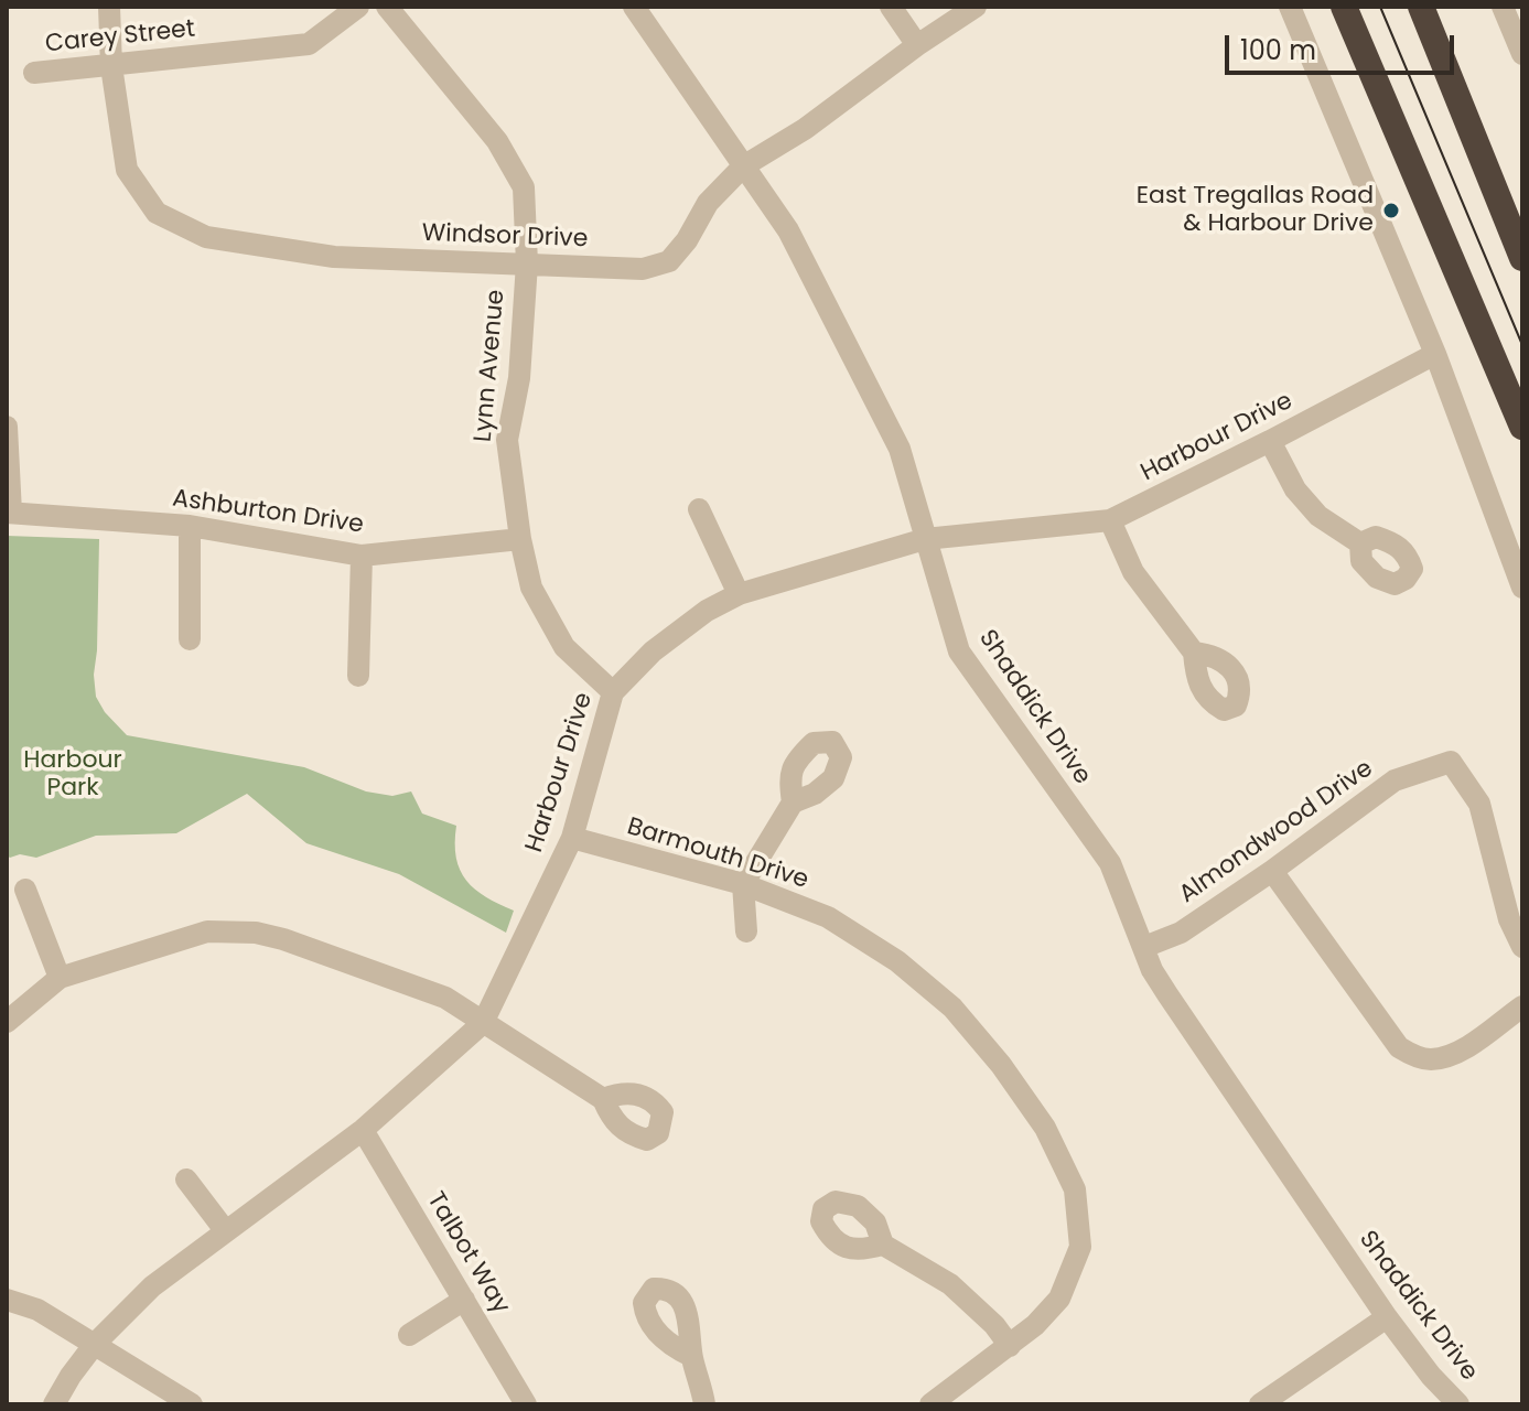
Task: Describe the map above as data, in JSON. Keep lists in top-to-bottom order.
{
  "streets": {
    "street": [
      "Carey Street",
      "Windsor Drive",
      "Lynn Avenue",
      "Harbour Drive",
      "Ashburton Drive",
      "Shaddick Drive",
      "Almondwood Drive",
      "Barmouth Drive",
      "Talbot Way"
    ]
  },
  "crossings": [
    ["Carey Street", "Windsor Drive"],
    ["Windsor Drive", "Lynn Avenue"],
    ["Windsor Drive", "Shaddick Drive"],
    ["Lynn Avenue", "Harbour Drive"],
    ["Lynn Avenue", "Ashburton Drive"],
    ["Harbour Drive", "Shaddick Drive"],
    ["Harbour Drive", "Barmouth Drive"],
    ["Harbour Drive", "Talbot Way"],
    ["Shaddick Drive", "Almondwood Drive"]
  ],
  "parks": ["Harbour Park"],
  "places": ["East Tregallas Road & Harbour Drive"],
  "scale_bar": "100 m"
}
